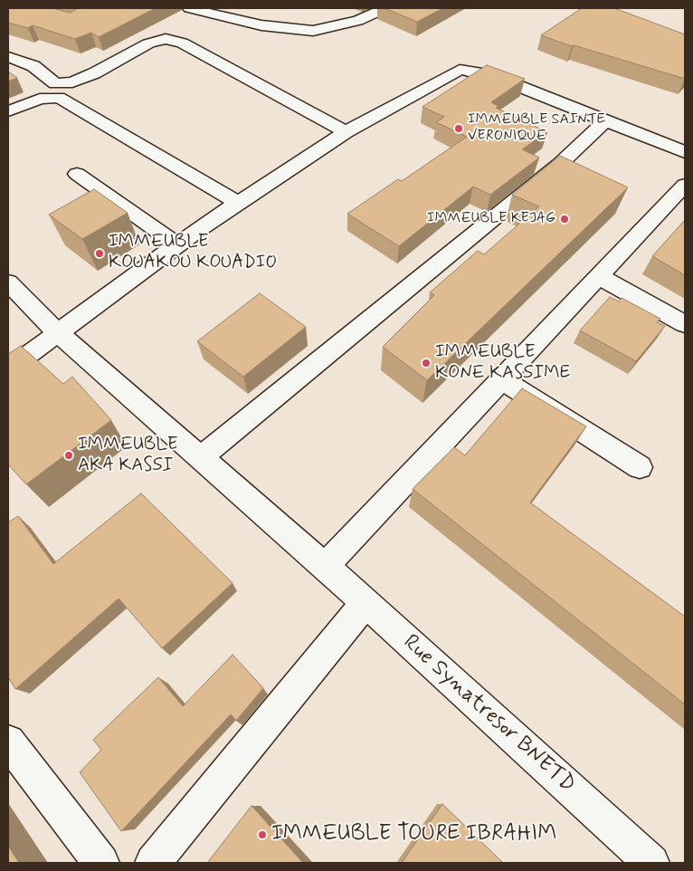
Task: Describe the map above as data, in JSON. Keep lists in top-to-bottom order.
{
  "streets": {
    "street": ["Rue Synatresor BNETD"]
  },
  "places": [
    "IMMEUBLE SAINTE VERONIQUE",
    "IMMEUBLE KEJAG",
    "IMMEUBLE KOUAKOU KOUADIO",
    "IMMEUBLE KONE KASSIME",
    "IMMEUBLE AKA KASSI",
    "IMMEUBLE TOURE IBRAHIM"
  ]
}
